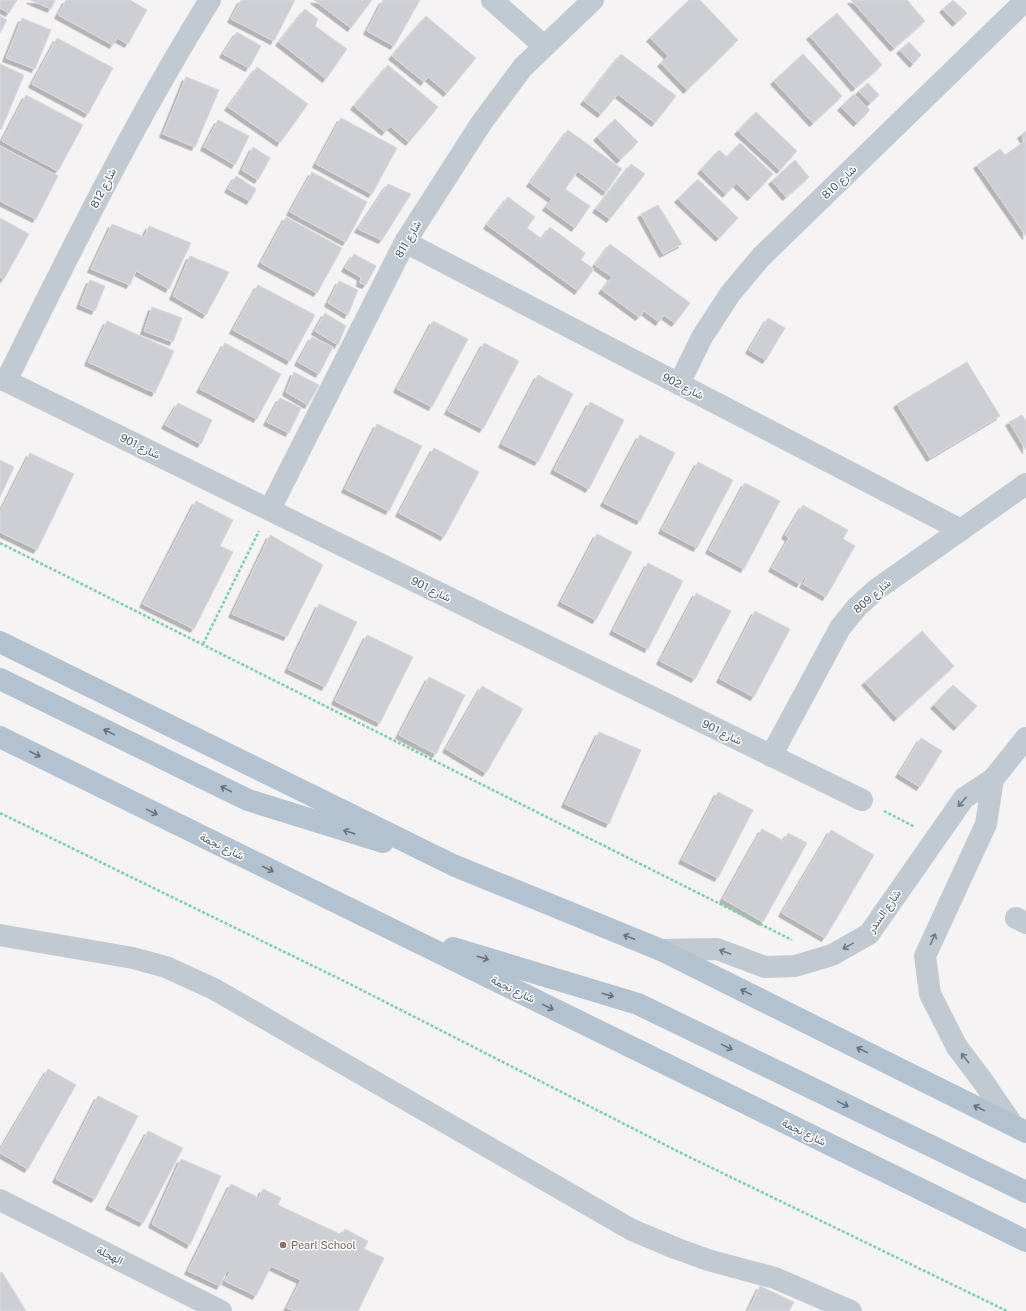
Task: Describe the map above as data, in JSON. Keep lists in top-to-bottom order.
{
  "streets": {
    "main road": ["شارع نجمة"],
    "street": [
      "شارع 810",
      "شارع 812",
      "شارع 811",
      "شارع 902",
      "شارع 901",
      "شارع 809",
      "شارع السدر",
      "الهجلة"
    ]
  },
  "crossings": [
    ["شارع 810", "شارع 902"],
    ["شارع 812", "شارع 901"],
    ["شارع 811", "شارع 902"],
    ["شارع 811", "شارع 901"],
    ["شارع 902", "شارع 809"],
    ["شارع 901", "شارع 809"]
  ],
  "places": ["Pearl School"]
}
